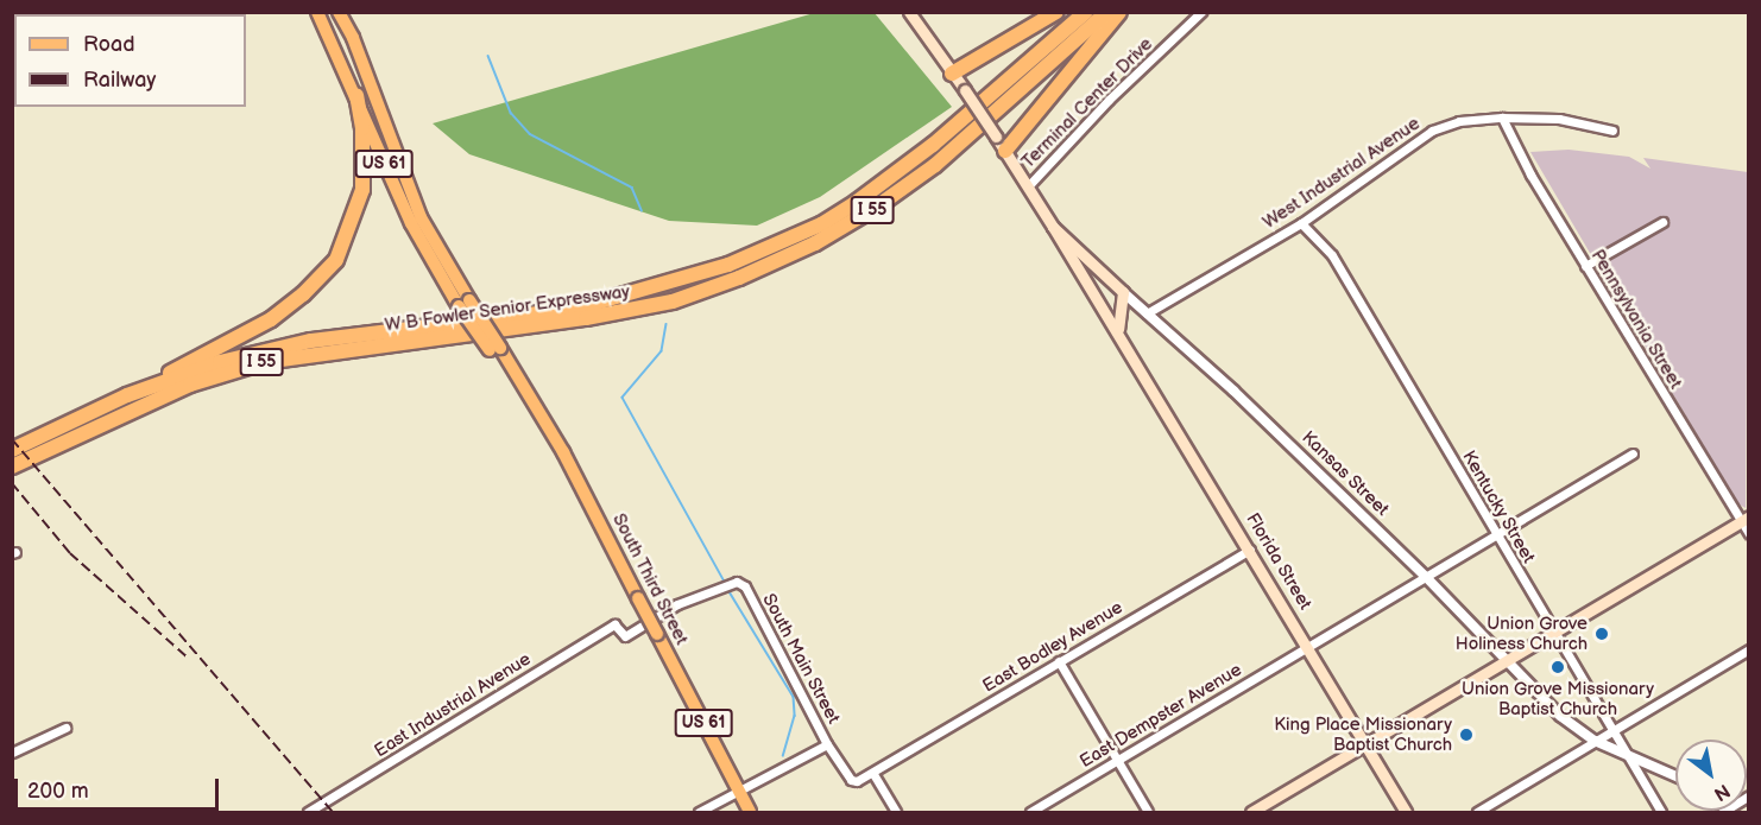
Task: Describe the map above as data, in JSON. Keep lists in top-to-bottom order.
{
  "streets": {
    "highway": ["I 55", "W B Fowler Senior Expressway"],
    "main road": [
      "US 61",
      "Kansas Street",
      "Florida Street",
      "South Third Street"
    ],
    "street": [
      "Terminal Center Drive",
      "West Industrial Avenue",
      "Pennsylvania Street",
      "Kentucky Street",
      "East Bodley Avenue",
      "South Main Street",
      "East Industrial Avenue",
      "East Dempster Avenue"
    ]
  },
  "crossings": [
    ["Terminal Center Drive", "Kansas Street"],
    ["West Industrial Avenue", "Pennsylvania Street"],
    ["West Industrial Avenue", "Kansas Street"],
    ["West Industrial Avenue", "Kentucky Street"],
    ["Kansas Street", "Kentucky Street"],
    ["Kansas Street", "Florida Street"],
    ["Kansas Street", "East Dempster Avenue"],
    ["Kentucky Street", "East Dempster Avenue"],
    ["Florida Street", "East Bodley Avenue"],
    ["Florida Street", "East Dempster Avenue"],
    ["East Bodley Avenue", "South Main Street"],
    ["South Main Street", "East Industrial Avenue"]
  ],
  "places": ["Union Grove Holiness Church", "Union Grove Missionary Baptist Church", "King Place Missionary Baptist Church"],
  "legend": ["Road", "Railway"],
  "scale_bar": "200 m",
  "north": "bottom right"
}
